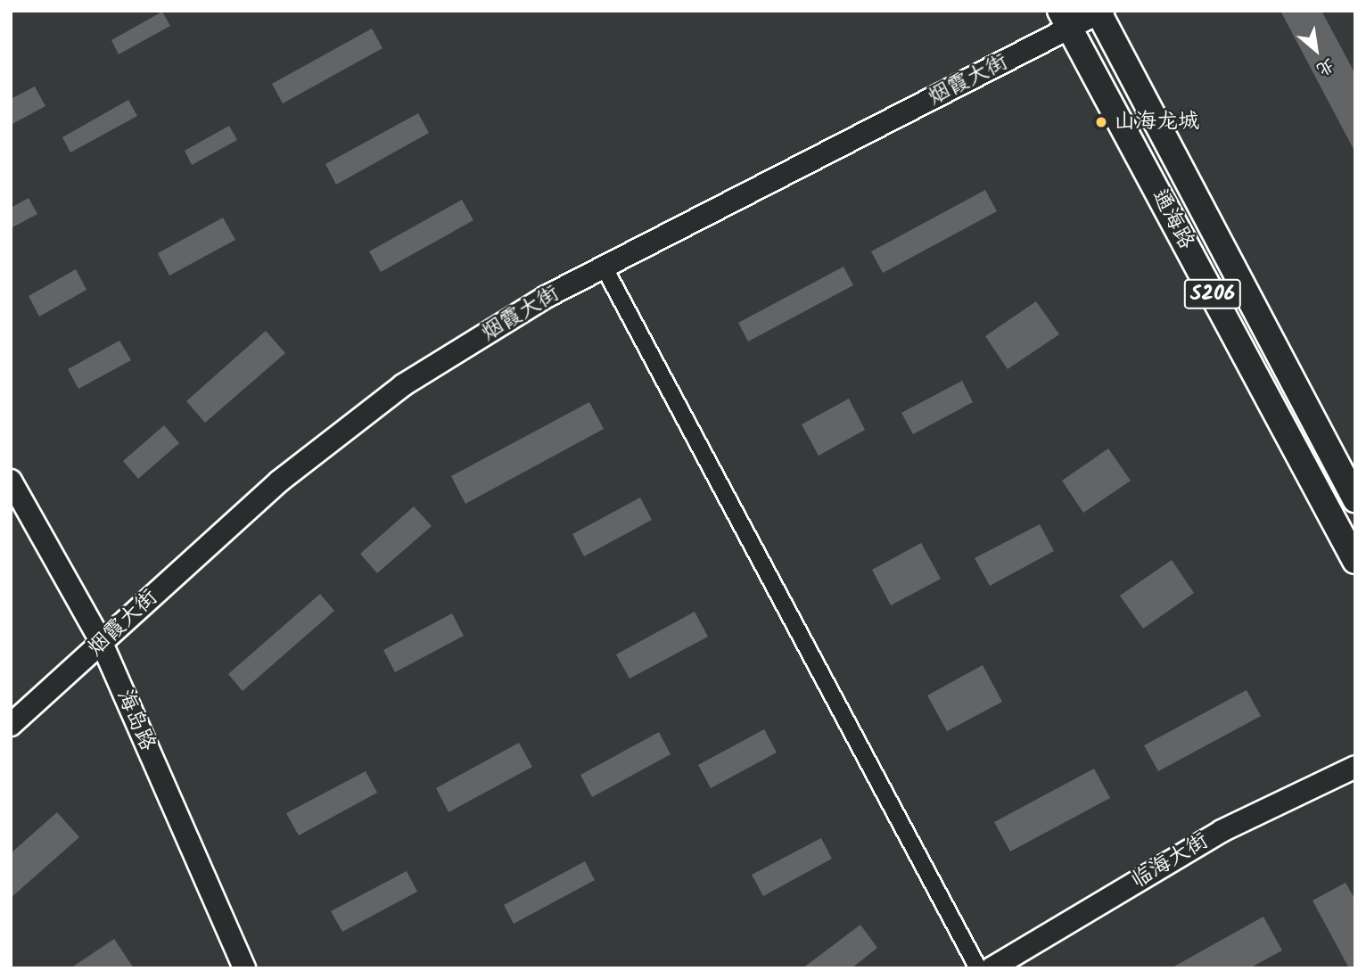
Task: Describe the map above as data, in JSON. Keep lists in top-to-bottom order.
{
  "streets": {
    "main road": [
      "烟霞大街",
      "通海路",
      "S206",
      "海岛路",
      "临海大街"
    ]
  },
  "crossings": [
    ["烟霞大街", "通海路"],
    ["烟霞大街", "海岛路"]
  ],
  "places": ["山海龙城"],
  "north": "bottom right"
}
